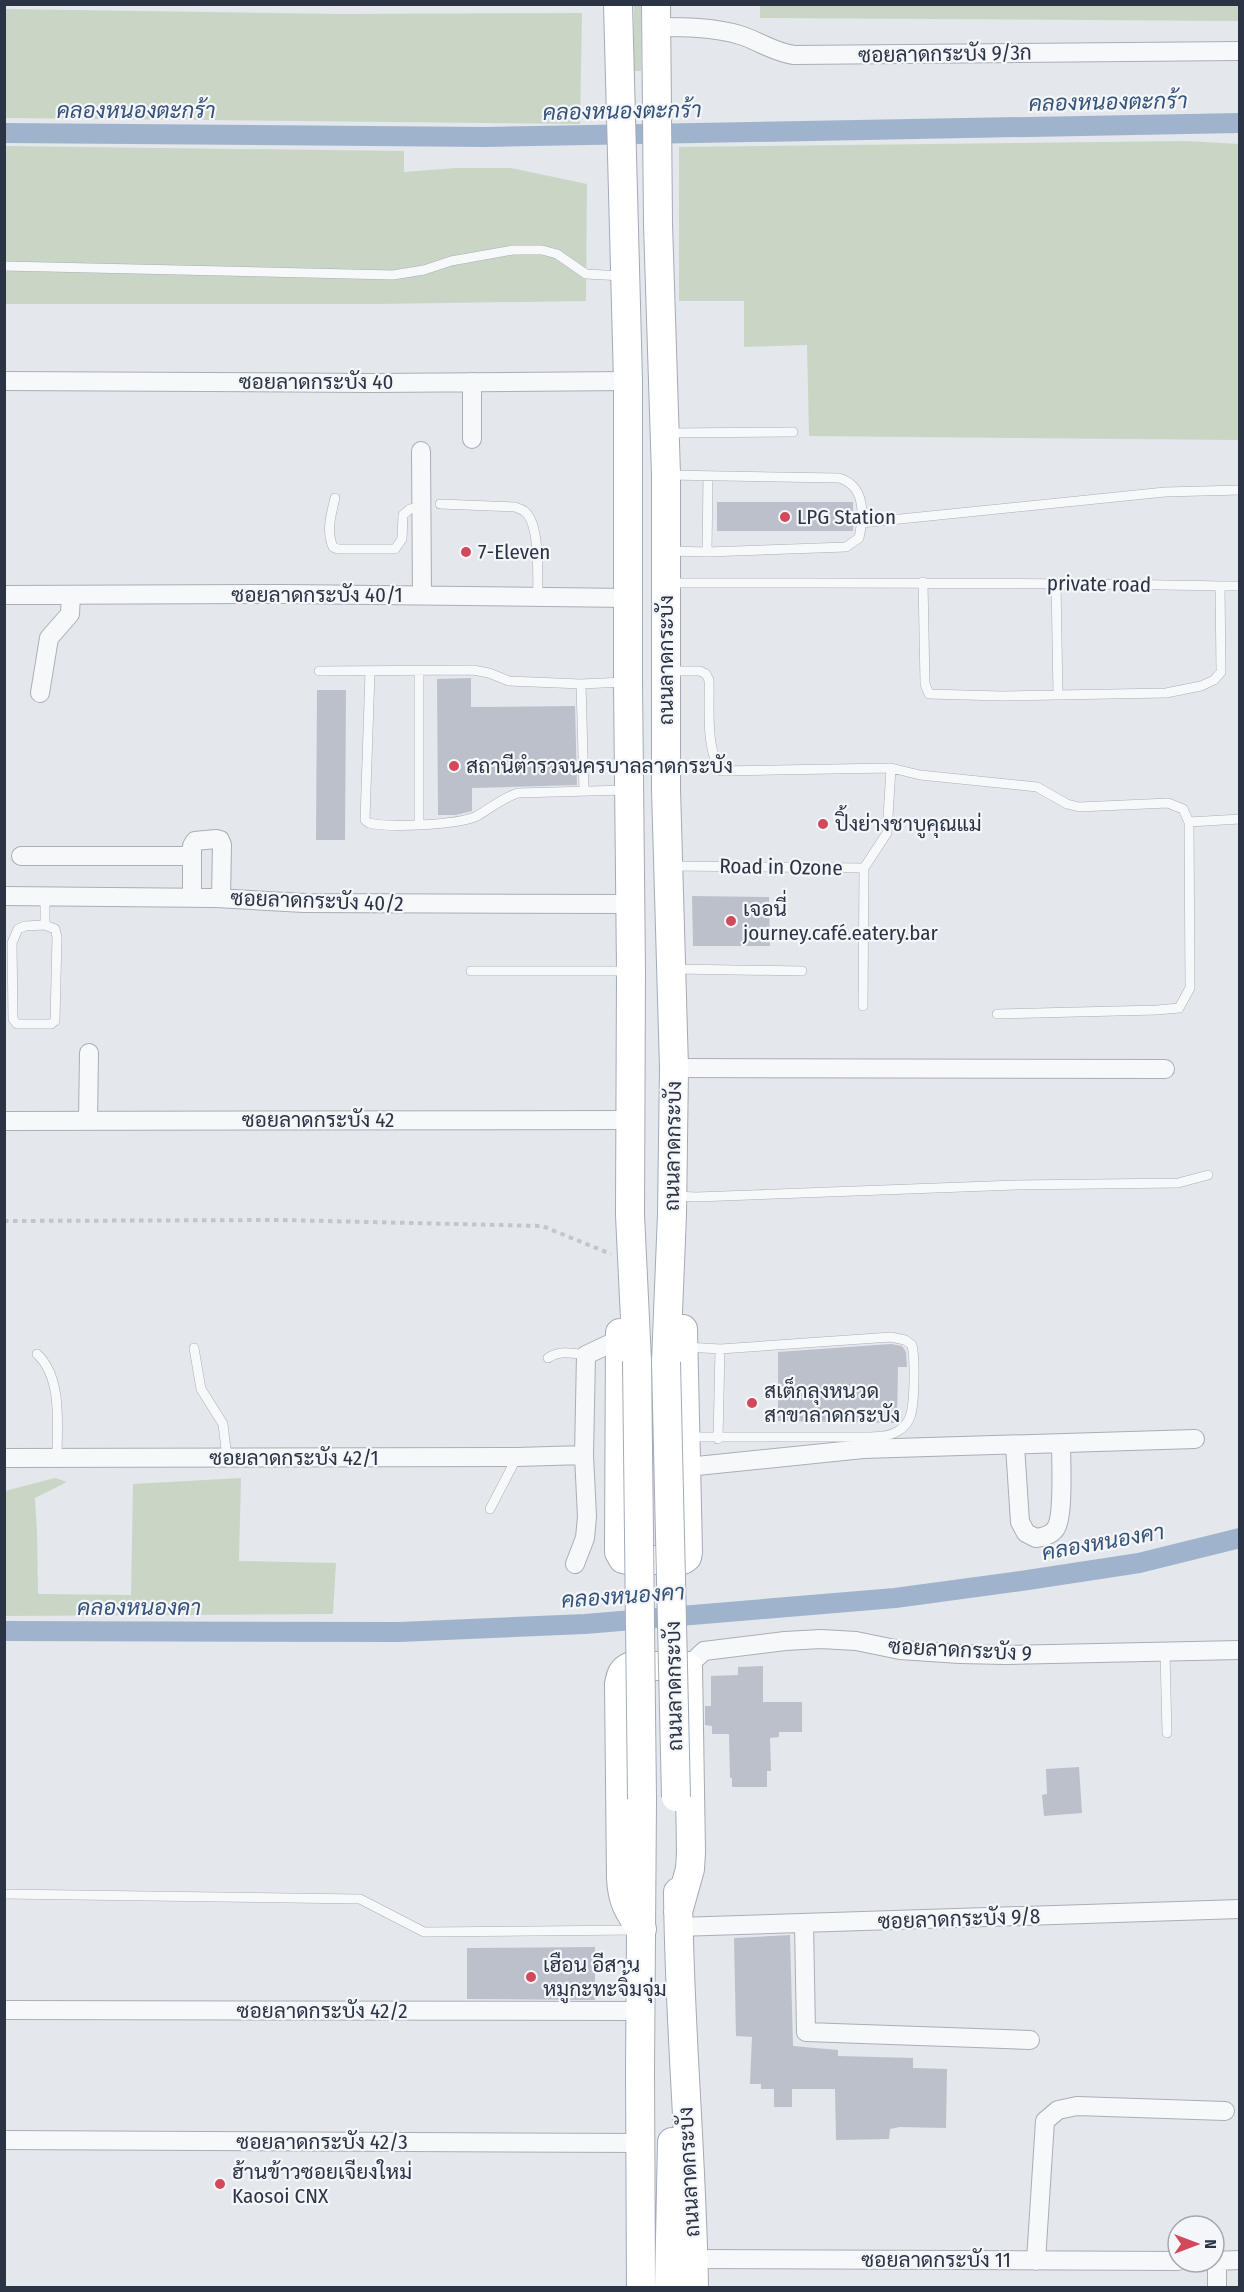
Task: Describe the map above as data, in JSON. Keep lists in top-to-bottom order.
{
  "streets": {
    "main road": ["ถนนลาดกระบัง"],
    "street": [
      "ซอยลาดกระบัง 9/3ก",
      "ซอยลาดกระบัง 40",
      "ซอยลาดกระบัง 40/1",
      "ซอยลาดกระบัง 40/2",
      "ซอยลาดกระบัง 42",
      "ซอยลาดกระบัง 42/1",
      "ซอยลาดกระบัง 9",
      "ซอยลาดกระบัง 9/8",
      "ซอยลาดกระบัง 42/2",
      "ซอยลาดกระบัง 42/3",
      "ซอยลาดกระบัง 11"
    ],
    "lane": ["private road", "Road in Ozone"]
  },
  "crossings": [
    ["ซอยลาดกระบัง 9/3ก", "ถนนลาดกระบัง"],
    ["ซอยลาดกระบัง 40", "ถนนลาดกระบัง"],
    ["private road", "ถนนลาดกระบัง"],
    ["ซอยลาดกระบัง 40/1", "ถนนลาดกระบัง"],
    ["ถนนลาดกระบัง", "Road in Ozone"],
    ["ถนนลาดกระบัง", "ซอยลาดกระบัง 40/2"],
    ["ถนนลาดกระบัง", "ซอยลาดกระบัง 42"],
    ["ถนนลาดกระบัง", "ซอยลาดกระบัง 9/8"],
    ["ถนนลาดกระบัง", "ซอยลาดกระบัง 42/2"],
    ["ถนนลาดกระบัง", "ซอยลาดกระบัง 42/3"],
    ["ถนนลาดกระบัง", "ซอยลาดกระบัง 11"]
  ],
  "water": ["คลองหนองตะกร้า", "คลองหนองคา"],
  "places": [
    "LPG Station",
    "7-Eleven",
    "สถานีตำรวจนครบาลลาดกระบัง",
    "ปิ้งย่างชาบูคุณแม่",
    "เจอนี่ journey.café.eatery.bar",
    "สเต็กลุงหนวด สาขาลาดกระบัง",
    "เฮือน อีสาน หมูกะทะจิ้มจุ่ม",
    "ฮ้านข้าวซอยเจียงใหม่ Kaosoi CNX"
  ],
  "north": "right"
}
